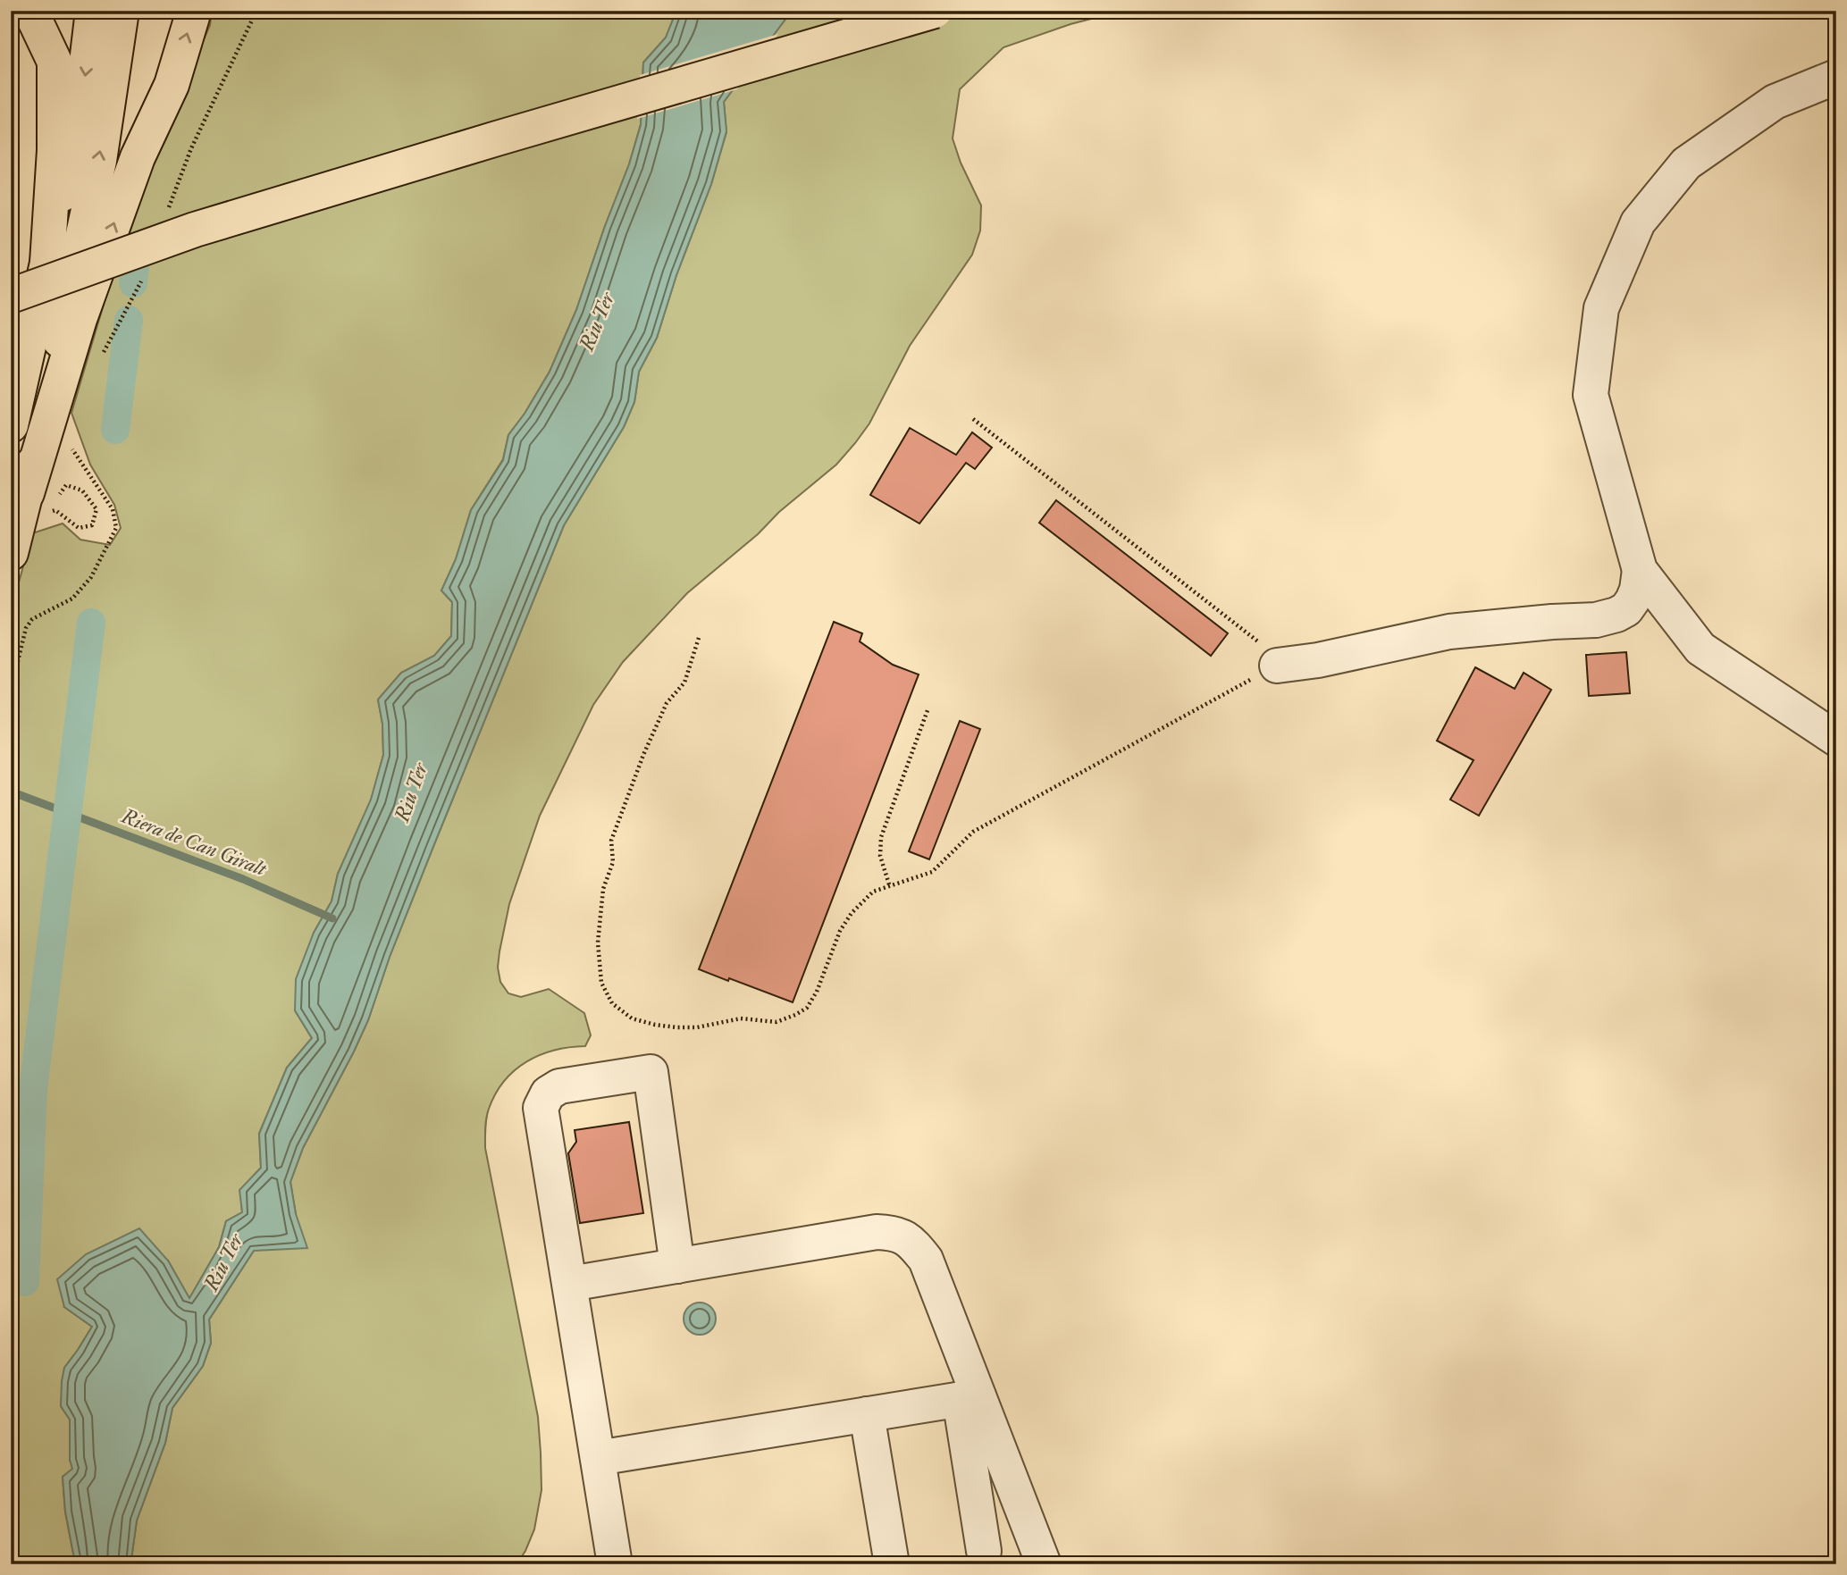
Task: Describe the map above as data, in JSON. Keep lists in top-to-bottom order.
{
  "water": ["Riu Ter", "Riera de Can Giralt"]
}
